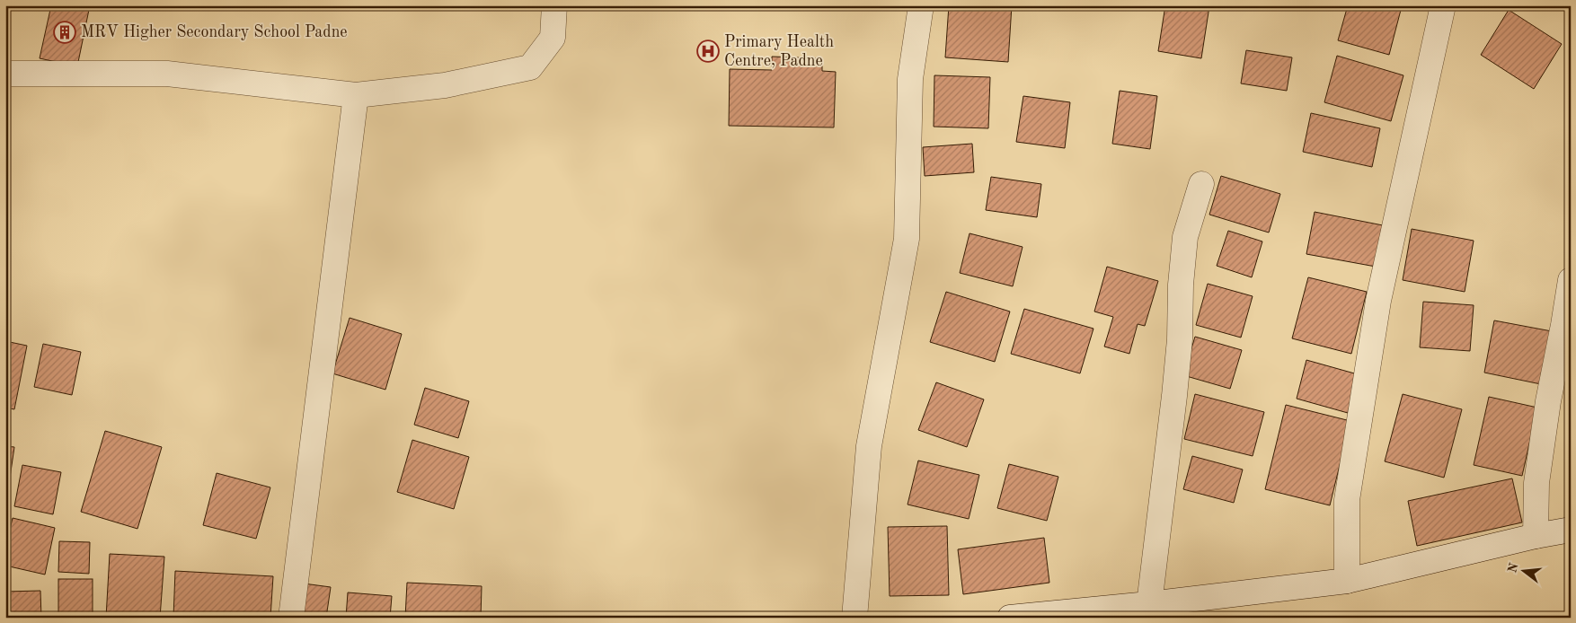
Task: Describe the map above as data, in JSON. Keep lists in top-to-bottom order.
{
  "places": {
    "building": ["MRV Higher Secondary School Padne"],
    "hospital": ["Primary Health Centre, Padne"]
  },
  "north": "left"
}
